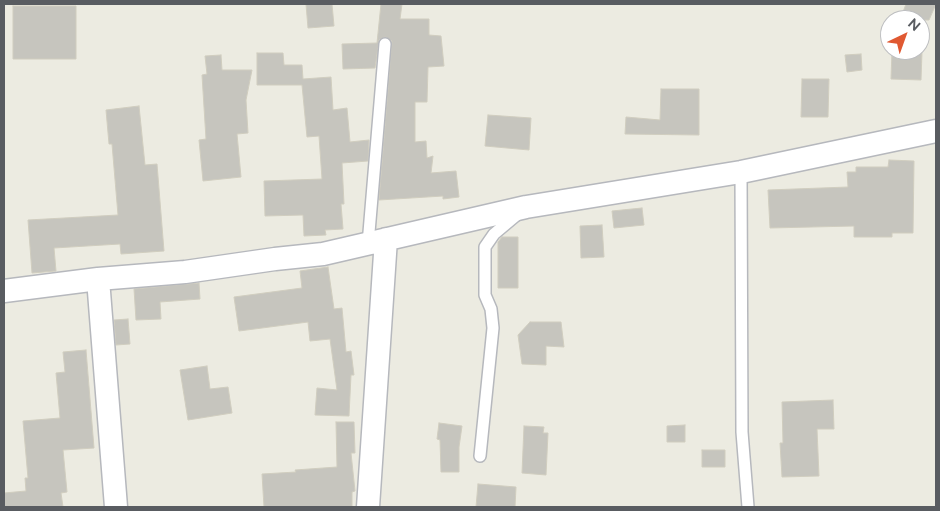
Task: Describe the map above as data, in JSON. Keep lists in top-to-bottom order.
{
  "north": "top right"
}
